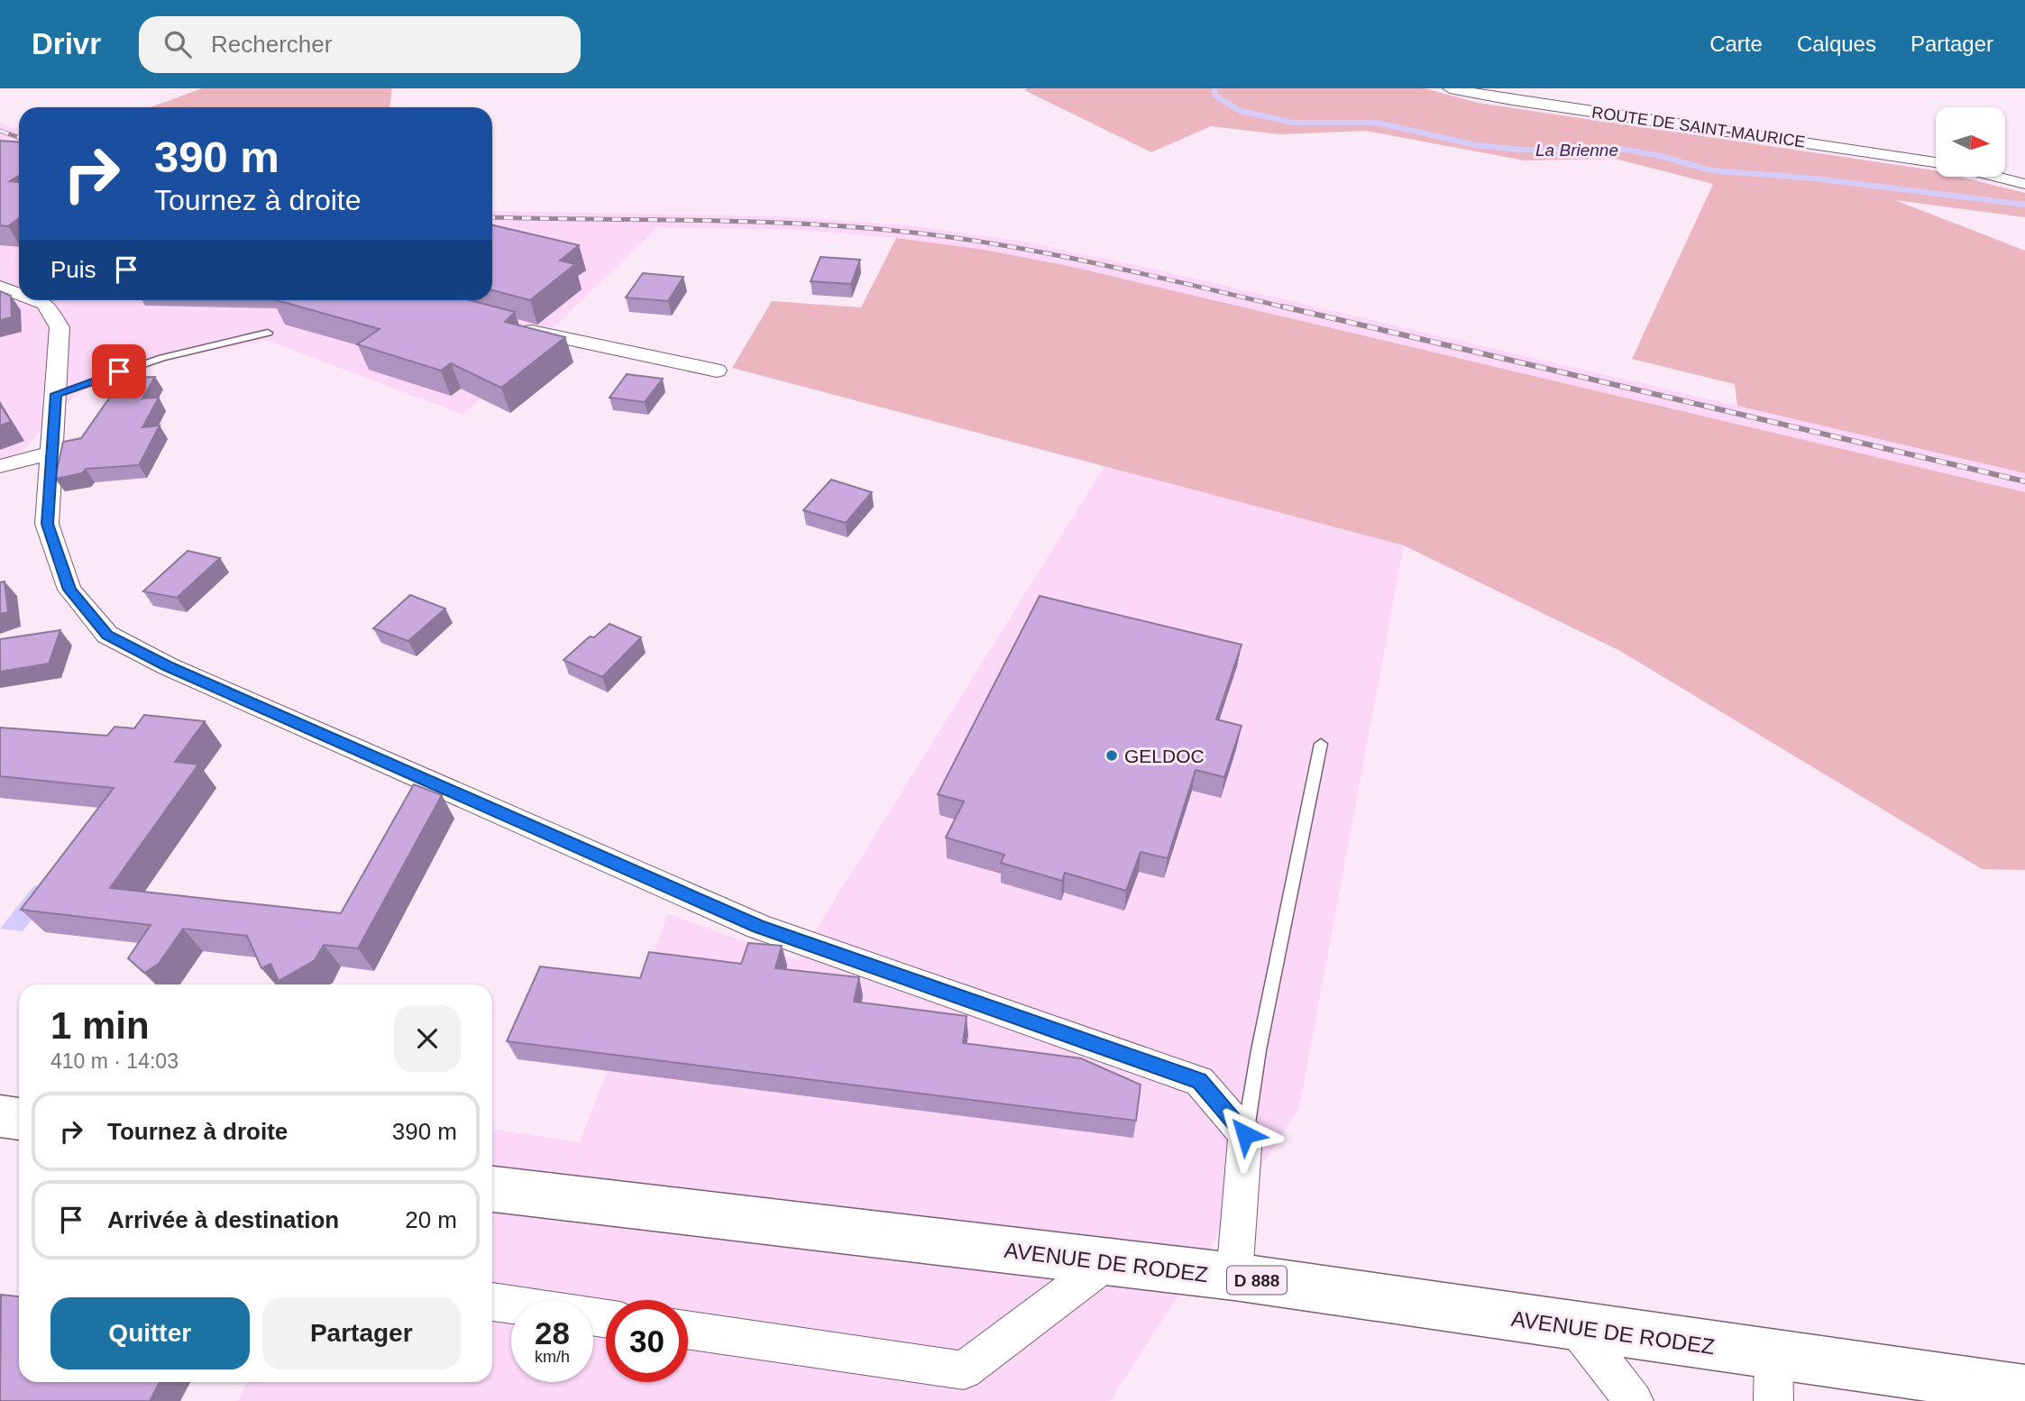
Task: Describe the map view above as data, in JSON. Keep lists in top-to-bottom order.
{
  "streets": {
    "main road": ["AVENUE DE RODEZ", "D 888"],
    "street": ["ROUTE DE SAINT-MAURICE"]
  },
  "water": ["La Brienne"],
  "places": ["GELDOC"],
  "north": "right",
  "page": {
    "header": "Drivr",
    "search": "Rechercher",
    "nav": ["Carte", "Calques", "Partager"],
    "turn": ["390 m", "Tournez à droite"],
    "then": "Puis",
    "heading": ["1 min", "410 m · 14:03"],
    "list": [
      {
        "name": "Tournez à droite",
        "value": "390 m"
      },
      {
        "name": "Arrivée à destination",
        "value": "20 m"
      }
    ],
    "buttons": ["Quitter", "Partager"],
    "speed": "28 km/h",
    "limit": "30"
  }
}
